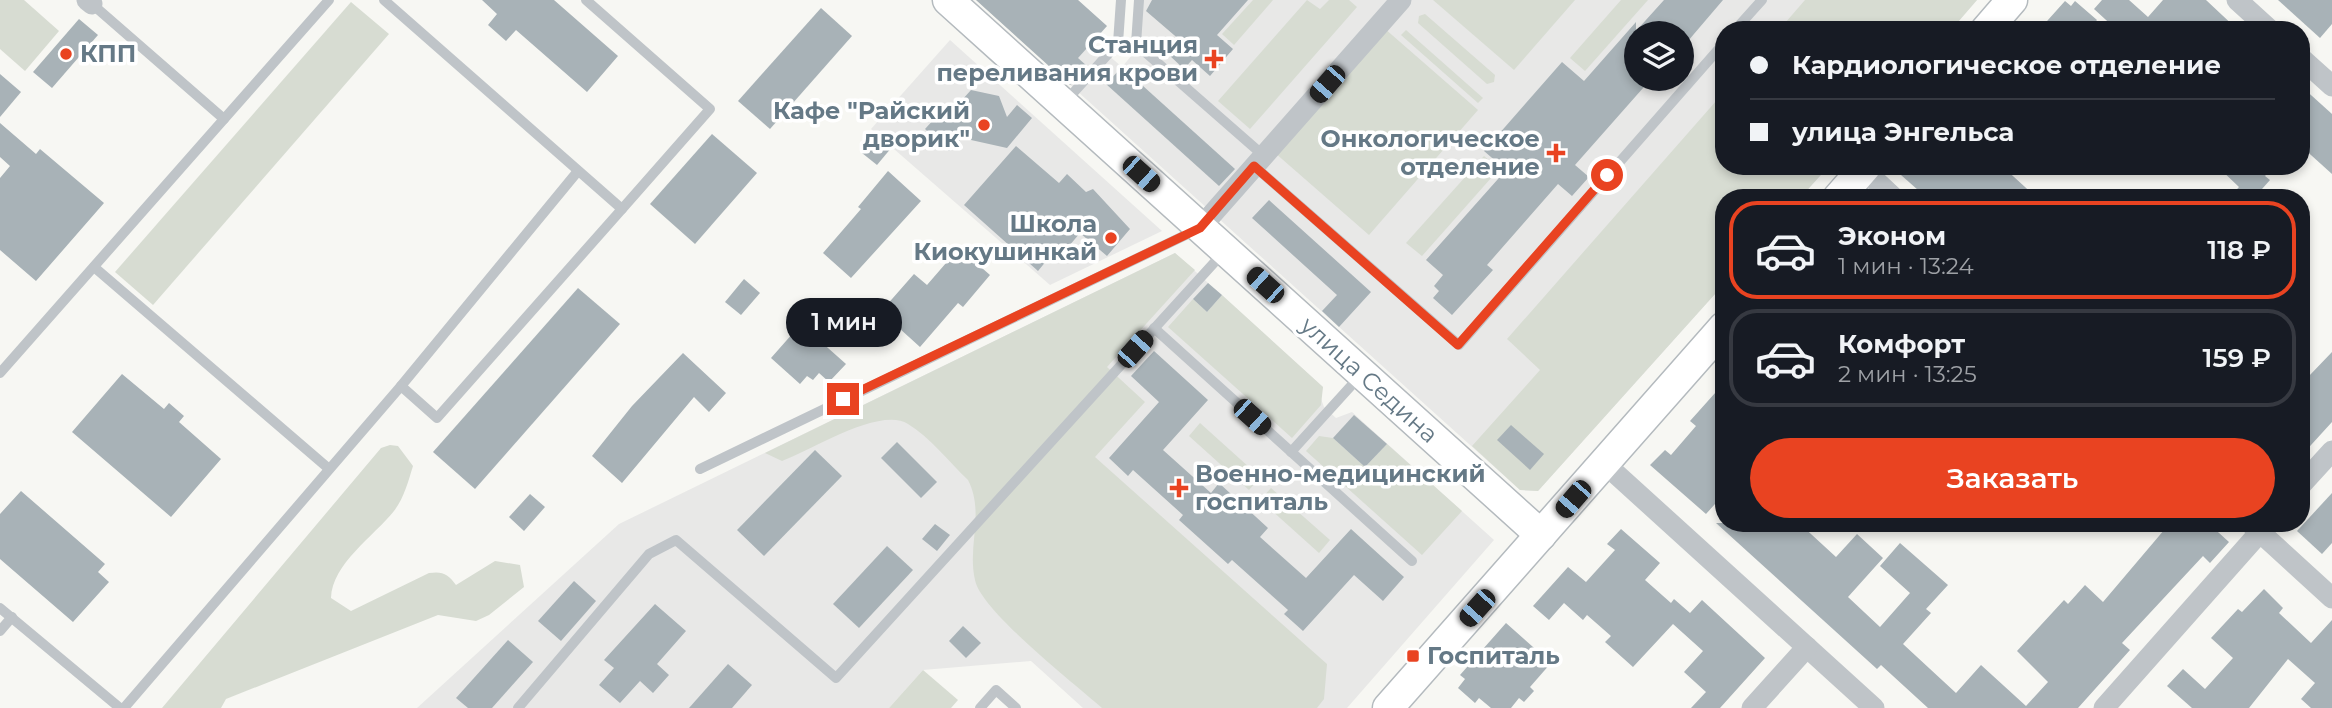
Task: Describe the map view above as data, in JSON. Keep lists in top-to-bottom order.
{
  "streets": {
    "street": ["улица Седина"]
  },
  "places": {
    "other": ["КПП", "Кафе \"Райский дворик\"", "Школа Киокушинкай"],
    "health": ["Станция переливания крови", "Онкологическое отделение", "Военно-медицинский госпиталь"],
    "transit": ["Госпиталь"]
  },
  "page": {
    "banner": ["Кардиологическое отделение", "улица Энгельса"],
    "list": [
      {
        "name": "Эконом",
        "note": "1 мин · 13:24",
        "value": "118 ₽"
      },
      {
        "name": "Комфорт",
        "note": "2 мин · 13:25",
        "value": "159 ₽"
      }
    ],
    "bubble": "1 мин",
    "buttons": "Заказать"
  }
}
